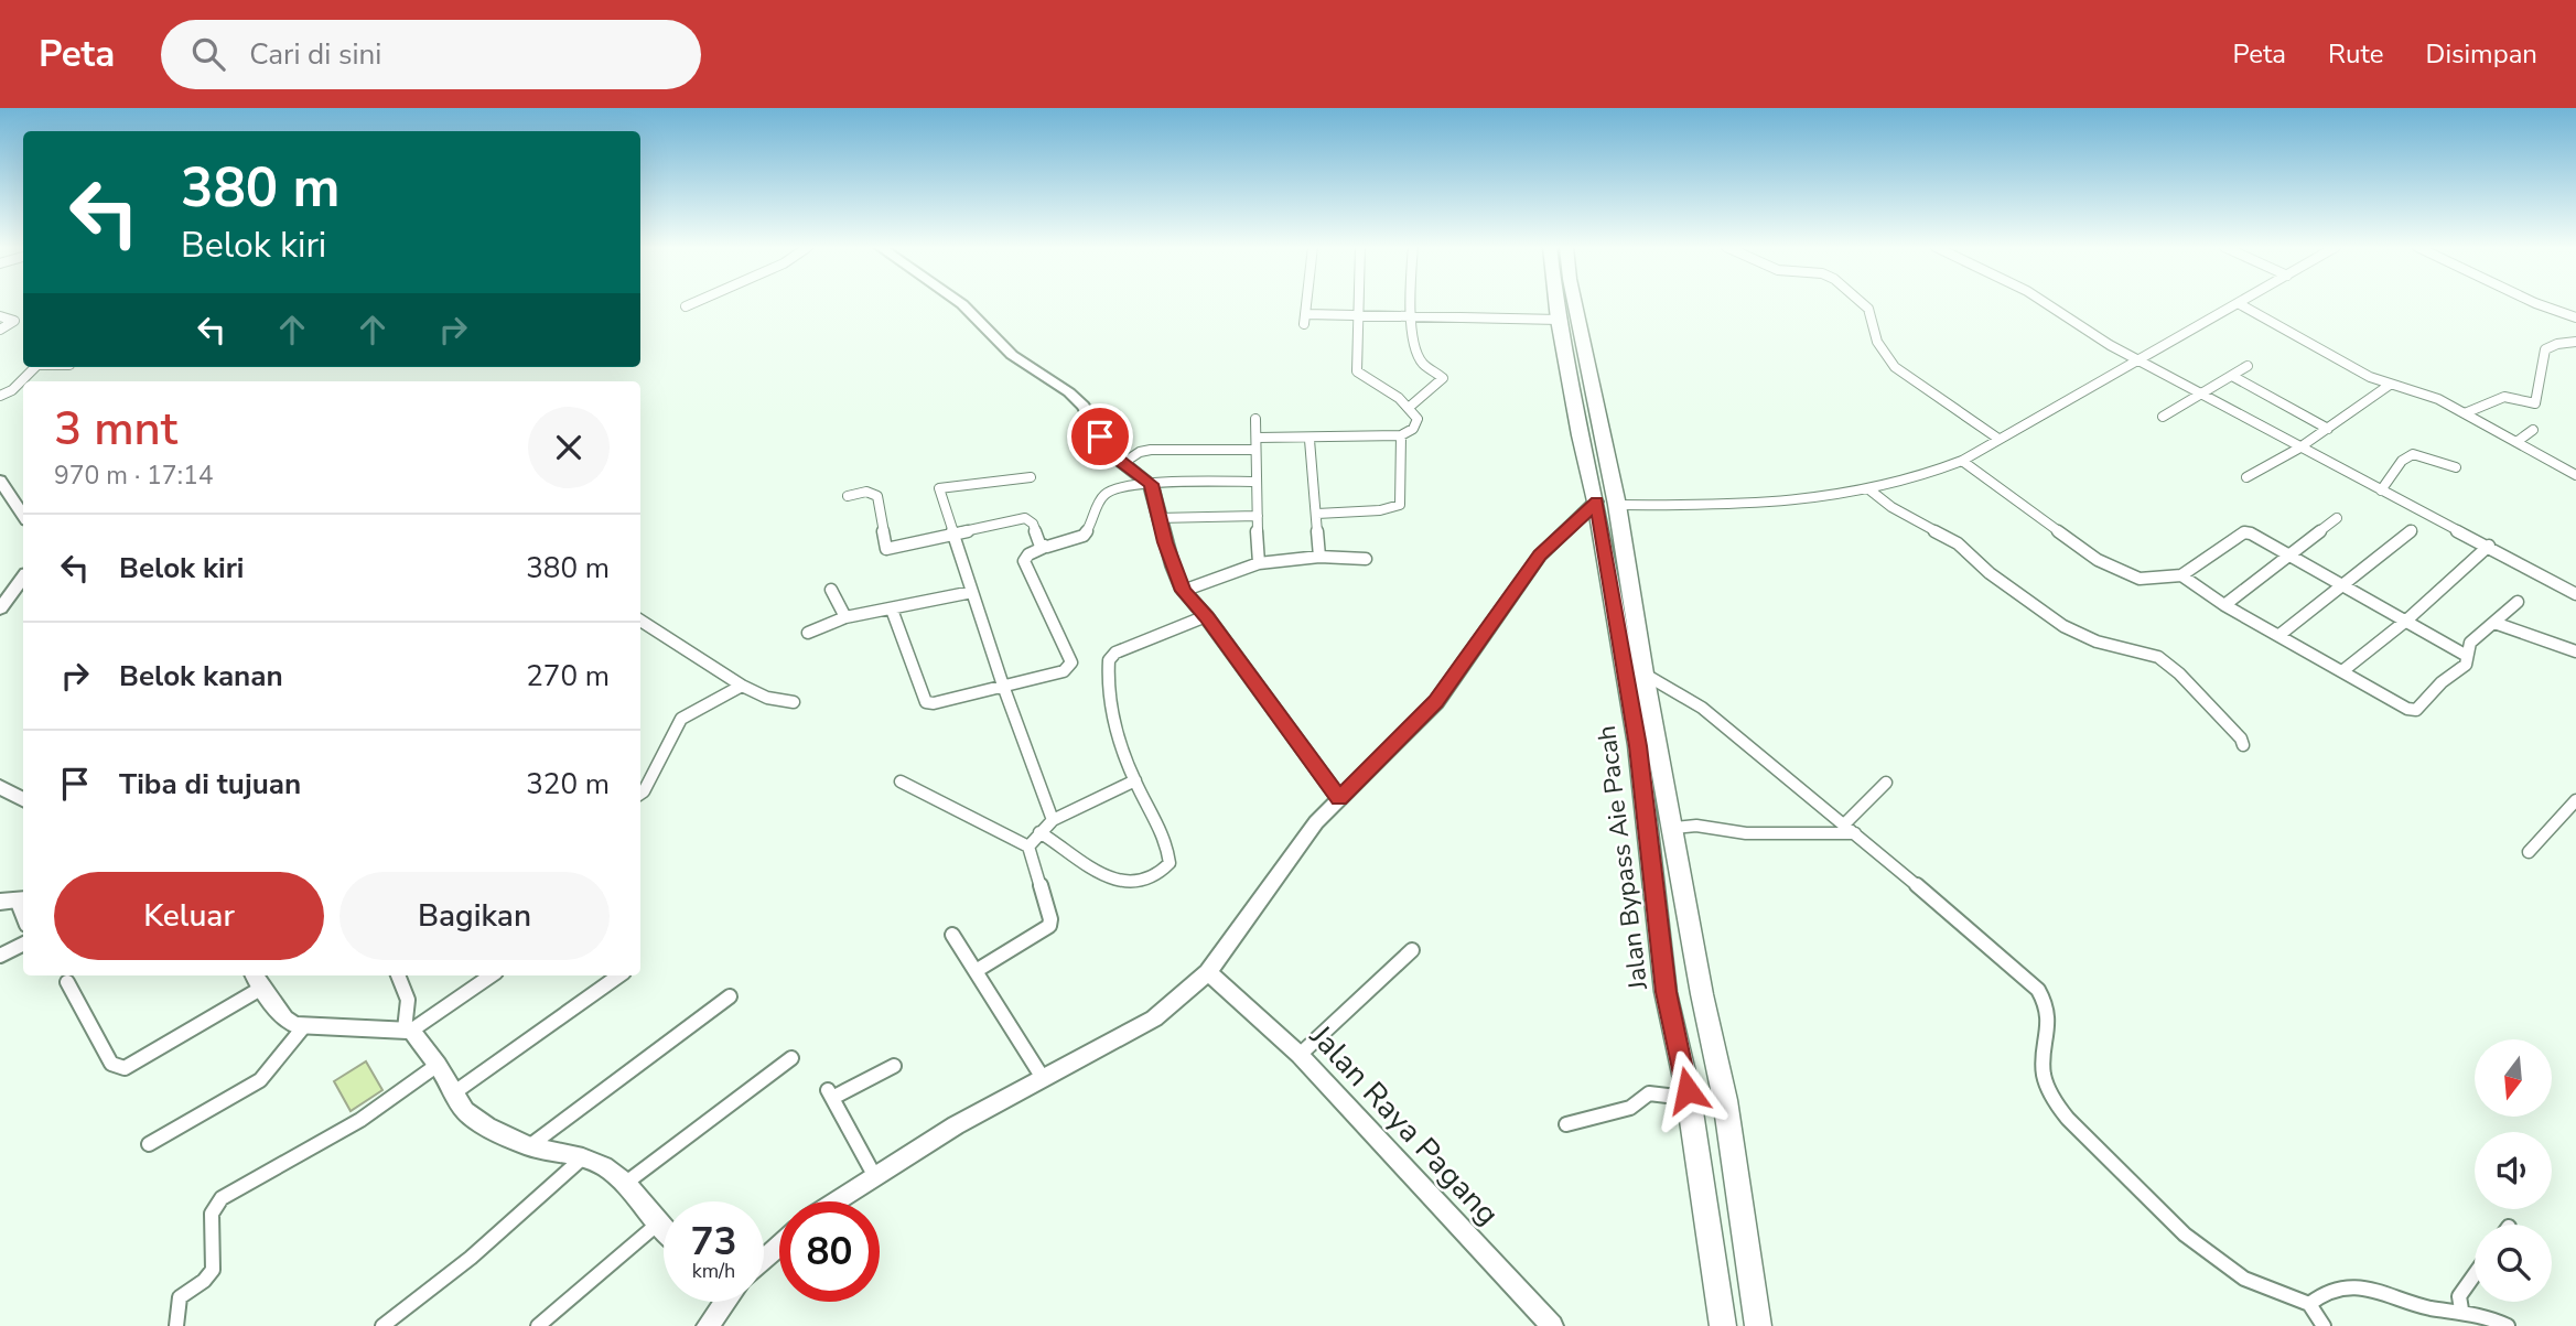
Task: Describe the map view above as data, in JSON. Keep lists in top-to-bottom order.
{
  "streets": {
    "highway": ["Jalan Bypass Aie Pacah"],
    "street": ["Jalan Raya Pagang"]
  },
  "north": "bottom",
  "page": {
    "header": "Peta",
    "search": "Cari di sini",
    "nav": ["Peta", "Rute", "Disimpan"],
    "turn": ["380 m", "Belok kiri"],
    "heading": ["3 mnt", "970 m · 17:14"],
    "list": [
      {
        "name": "Belok kiri",
        "value": "380 m"
      },
      {
        "name": "Belok kanan",
        "value": "270 m"
      },
      {
        "name": "Tiba di tujuan",
        "value": "320 m"
      }
    ],
    "buttons": ["Keluar", "Bagikan"],
    "speed": "73 km/h",
    "limit": "80"
  }
}
